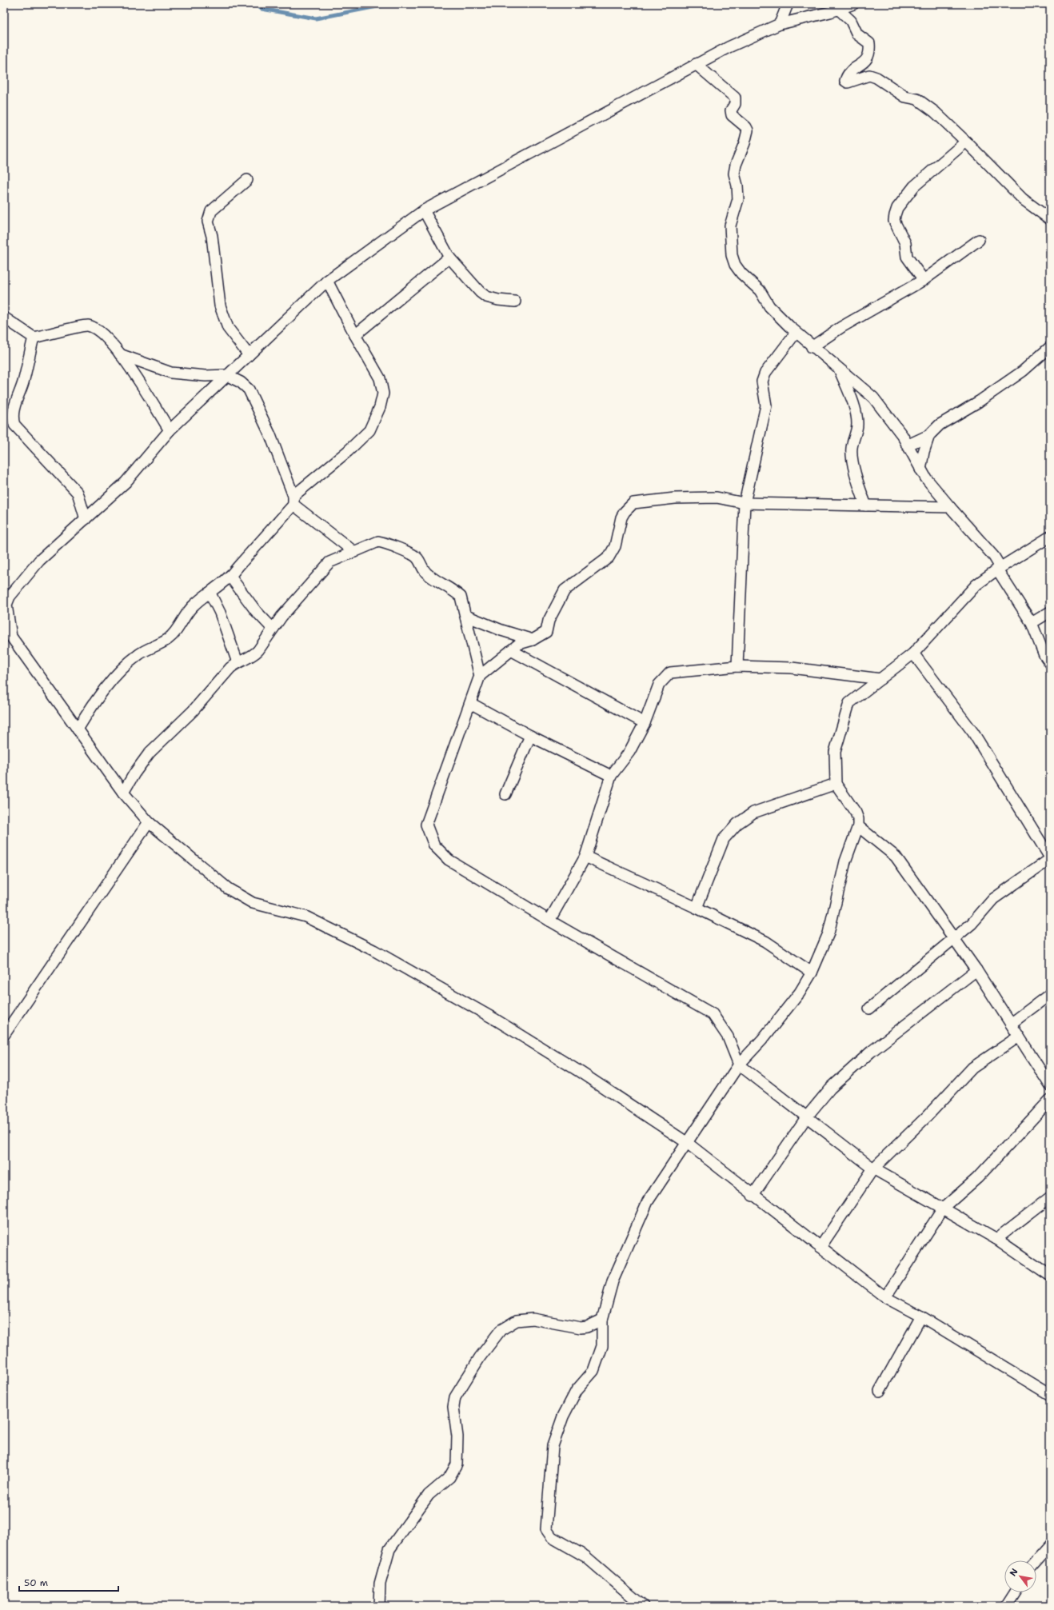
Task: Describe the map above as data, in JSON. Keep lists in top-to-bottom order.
{
  "scale_bar": "50 m",
  "north": "top left"
}
